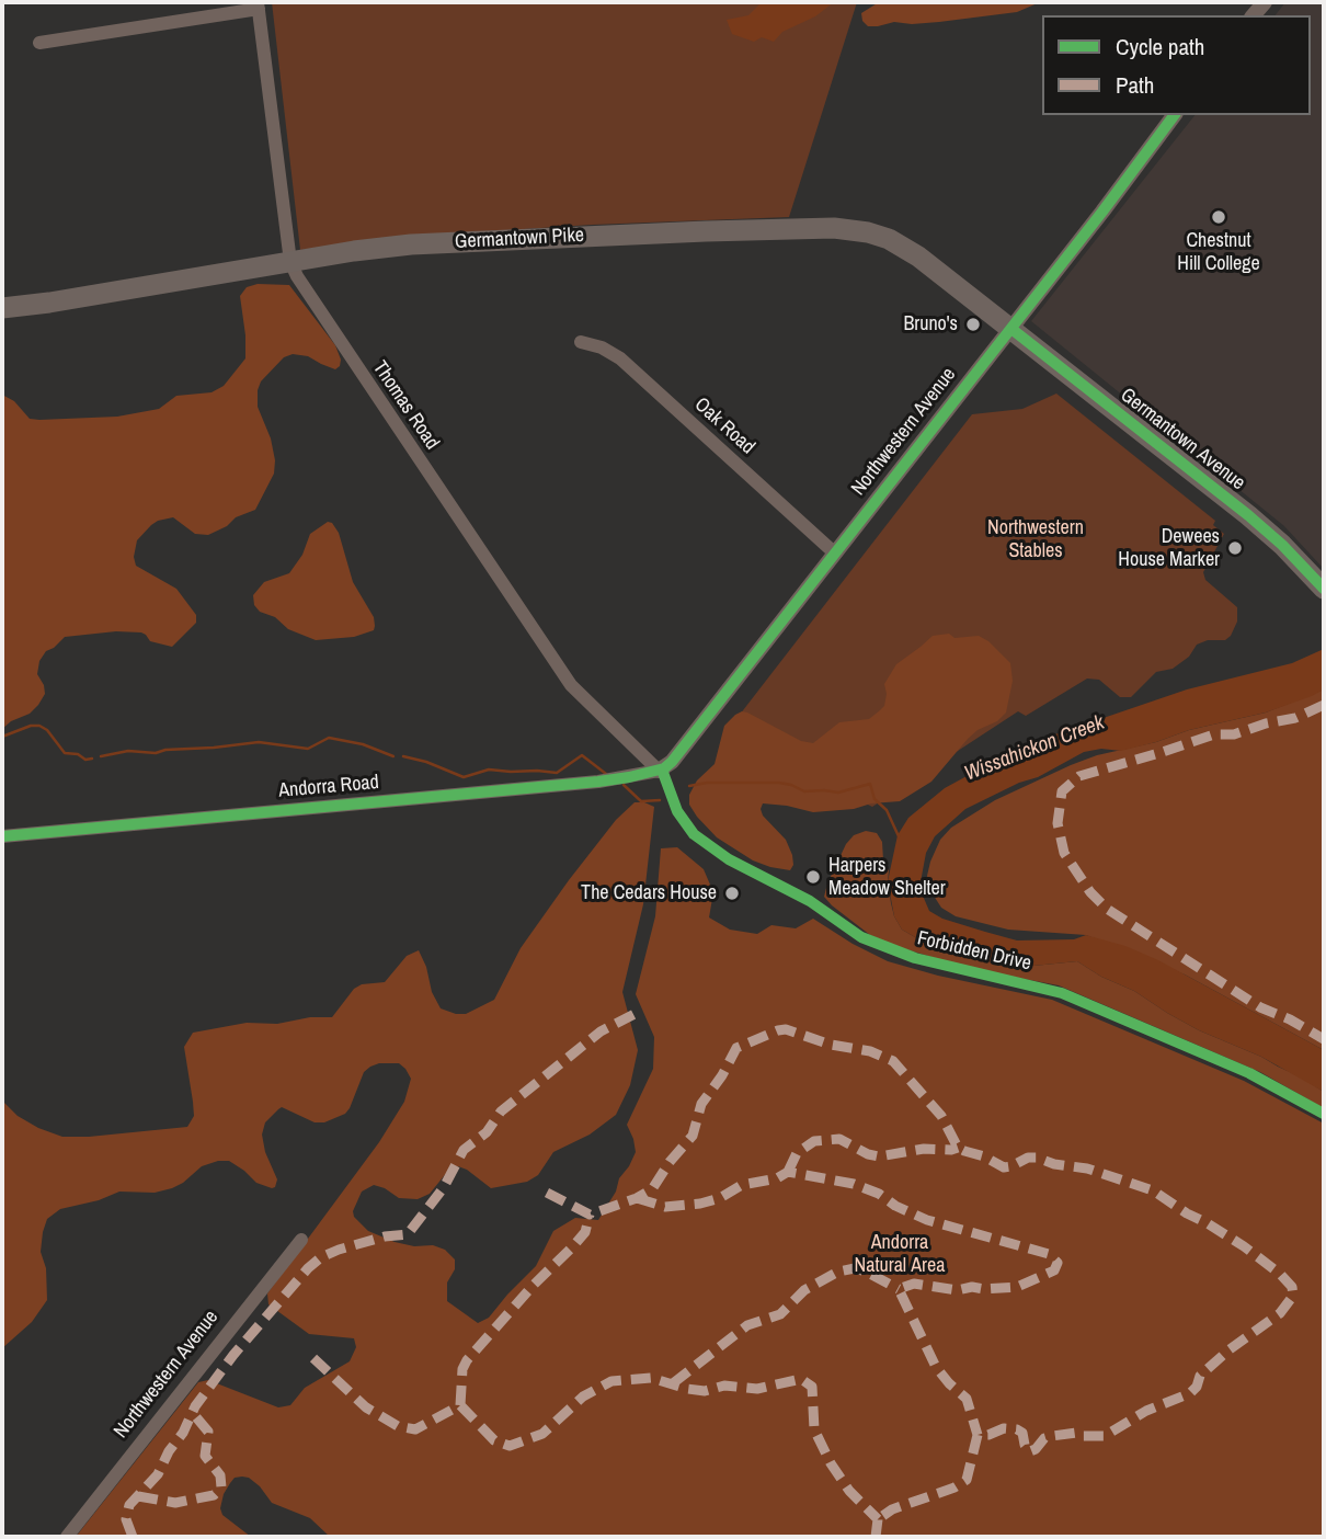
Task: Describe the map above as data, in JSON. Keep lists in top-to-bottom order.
{
  "streets": {
    "main road": ["Germantown Pike", "Germantown Avenue"],
    "street": [
      "Thomas Road",
      "Oak Road",
      "Northwestern Avenue",
      "Andorra Road"
    ],
    "cycle path": ["Forbidden Drive"]
  },
  "crossings": [
    ["Germantown Pike", "Thomas Road"],
    ["Germantown Pike", "Northwestern Avenue"],
    ["Germantown Pike", "Germantown Avenue"],
    ["Thomas Road", "Northwestern Avenue"],
    ["Thomas Road", "Andorra Road"],
    ["Oak Road", "Northwestern Avenue"],
    ["Northwestern Avenue", "Germantown Avenue"],
    ["Northwestern Avenue", "Andorra Road"]
  ],
  "water": ["Wissahickon Creek"],
  "parks": ["Northwestern Stables", "Andorra Natural Area"],
  "places": [
    "Chestnut Hill College",
    "Bruno's",
    "Dewees House Marker",
    "Harpers Meadow Shelter",
    "The Cedars House"
  ],
  "legend": ["Cycle path", "Path"]
}
